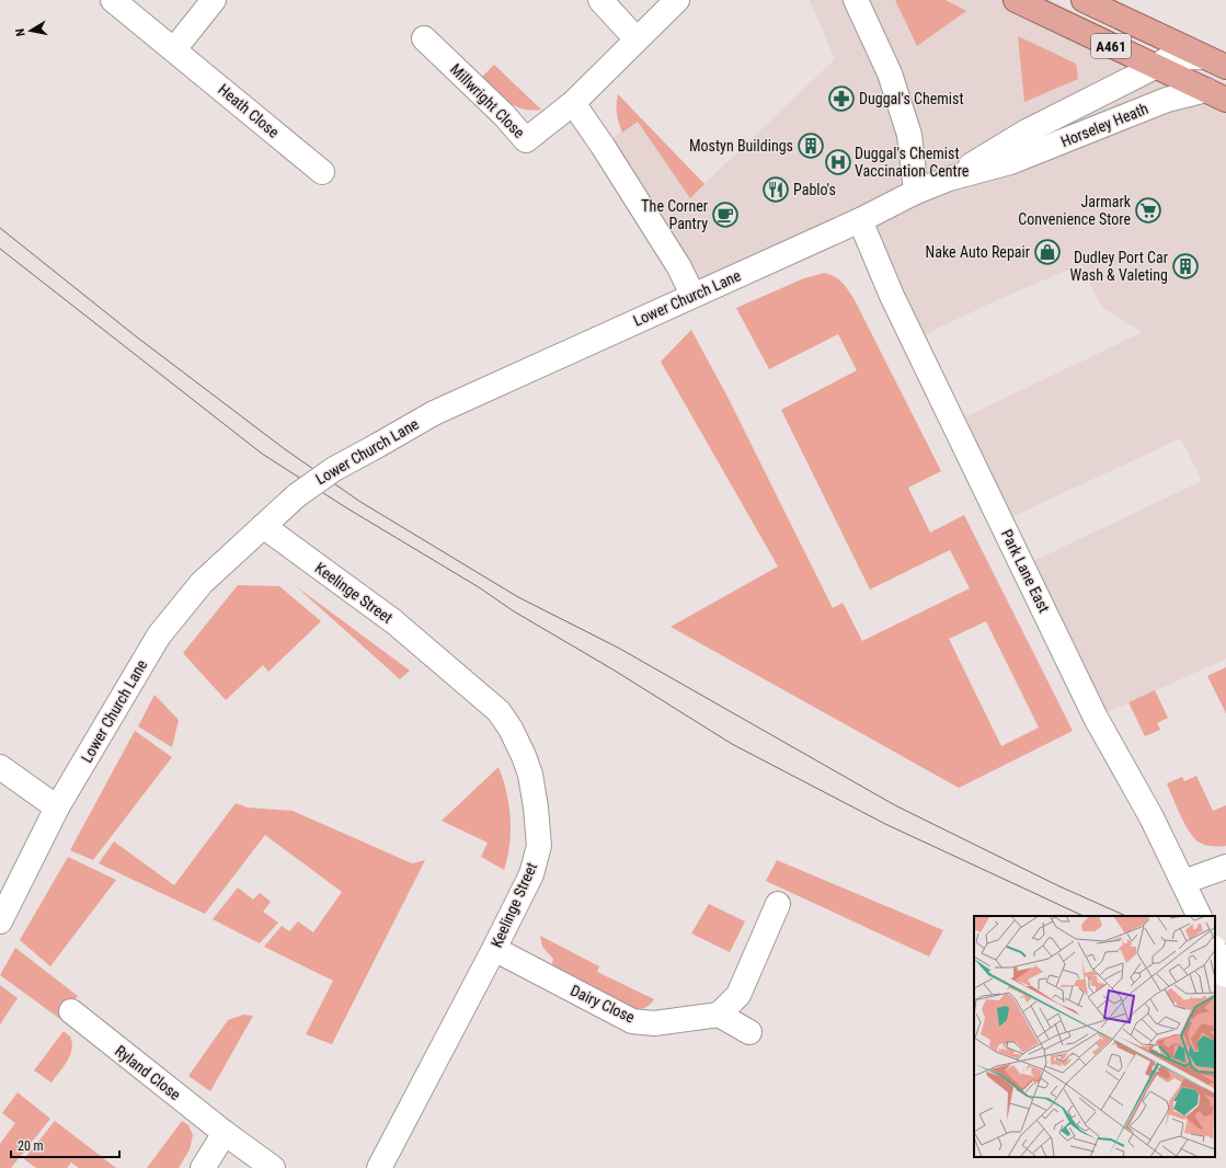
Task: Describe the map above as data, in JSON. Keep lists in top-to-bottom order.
{
  "streets": {
    "highway": ["A461", "Horseley Heath"],
    "street": [
      "Millwright Close",
      "Heath Close",
      "Lower Church Lane",
      "Park Lane East",
      "Keelinge Street",
      "Dairy Close",
      "Ryland Close"
    ]
  },
  "crossings": [
    ["Horseley Heath", "Lower Church Lane"],
    ["Lower Church Lane", "Park Lane East"],
    ["Lower Church Lane", "Keelinge Street"],
    ["Keelinge Street", "Dairy Close"]
  ],
  "places": {
    "pharmacy": ["Duggal's Chemist"],
    "building": ["Mostyn Buildings", "Dudley Port Car Wash & Valeting"],
    "hospital": ["Duggal's Chemist Vaccination Centre"],
    "restaurant": ["Pablo's"],
    "supermarket": ["Jarmark Convenience Store"],
    "cafe": ["The Corner Pantry"],
    "shop": ["Nake Auto Repair"]
  },
  "scale_bar": "20 m",
  "north": "left"
}
